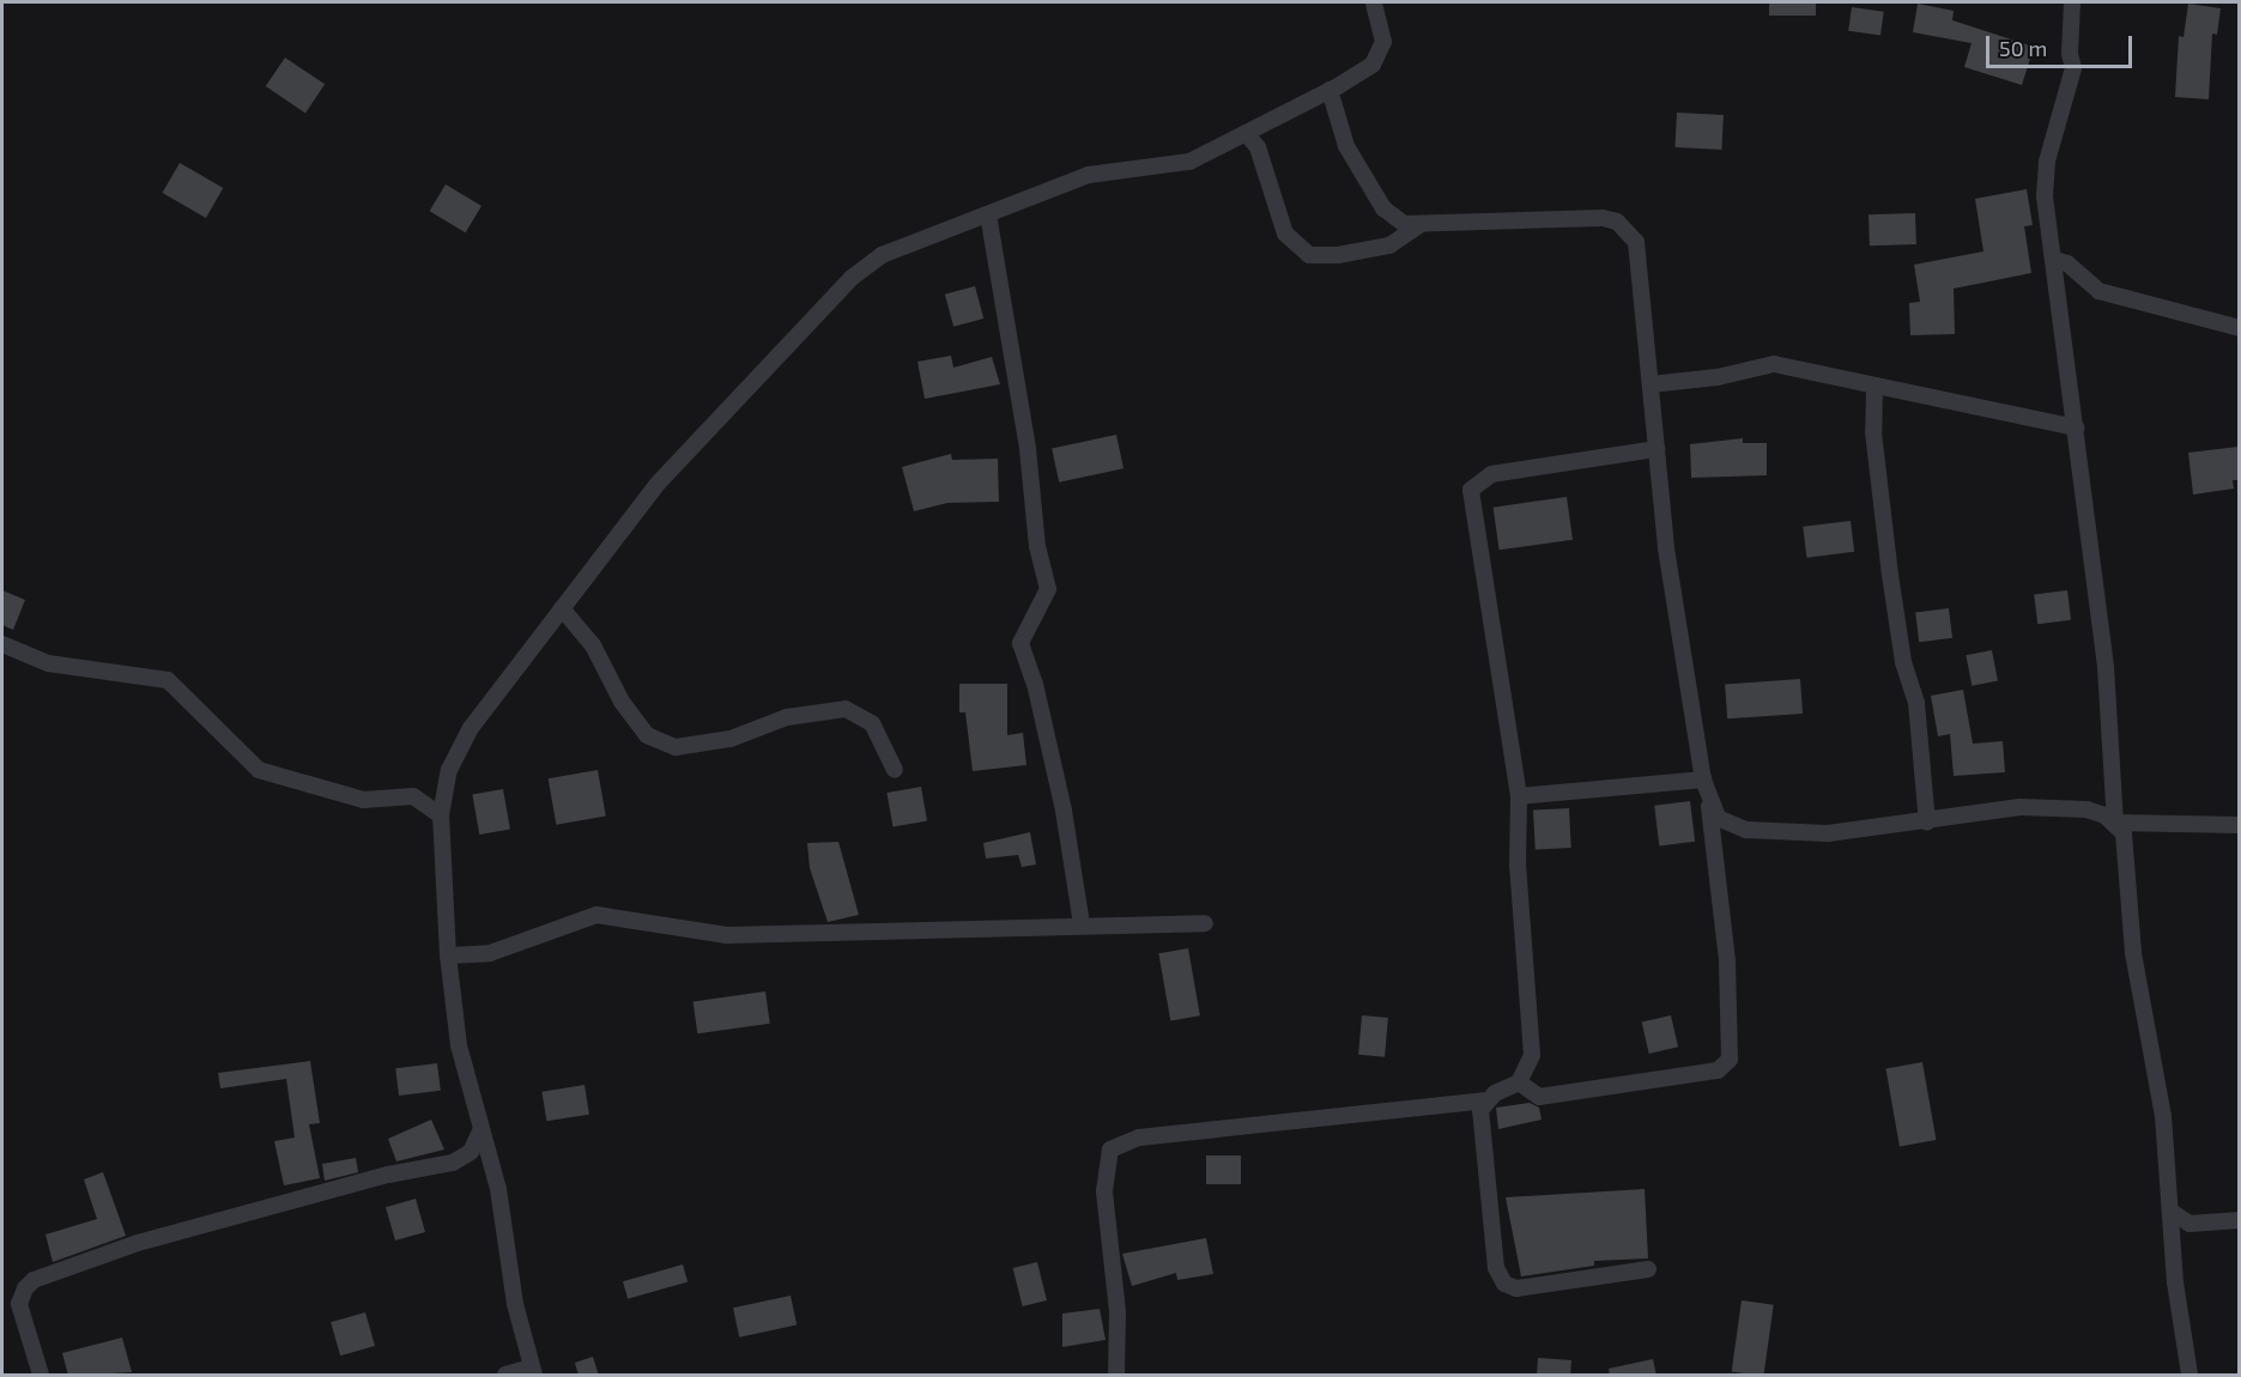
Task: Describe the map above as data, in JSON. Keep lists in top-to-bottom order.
{
  "scale_bar": "50 m"
}
